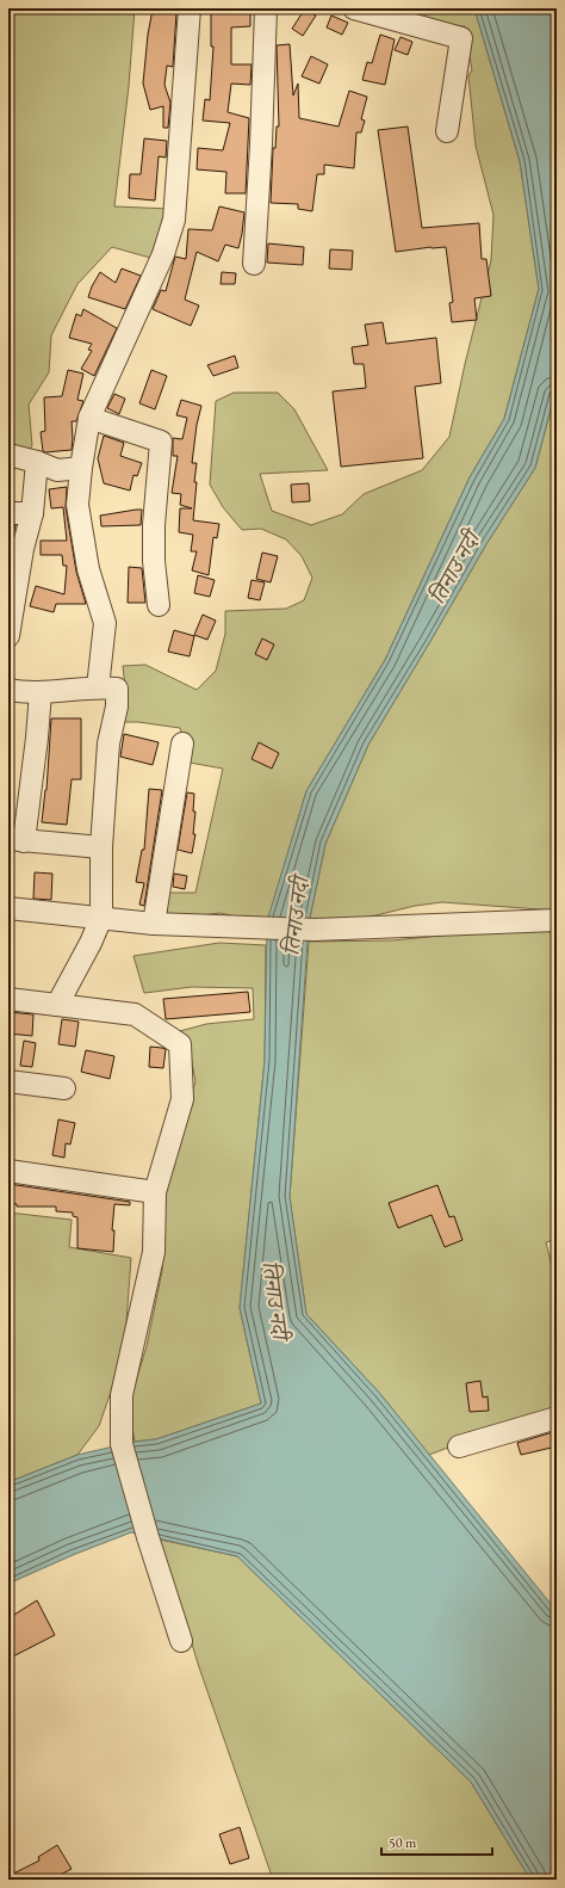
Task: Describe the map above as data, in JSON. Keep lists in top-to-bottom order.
{
  "water": ["तिनाउ नदी"],
  "scale_bar": "50 m"
}
